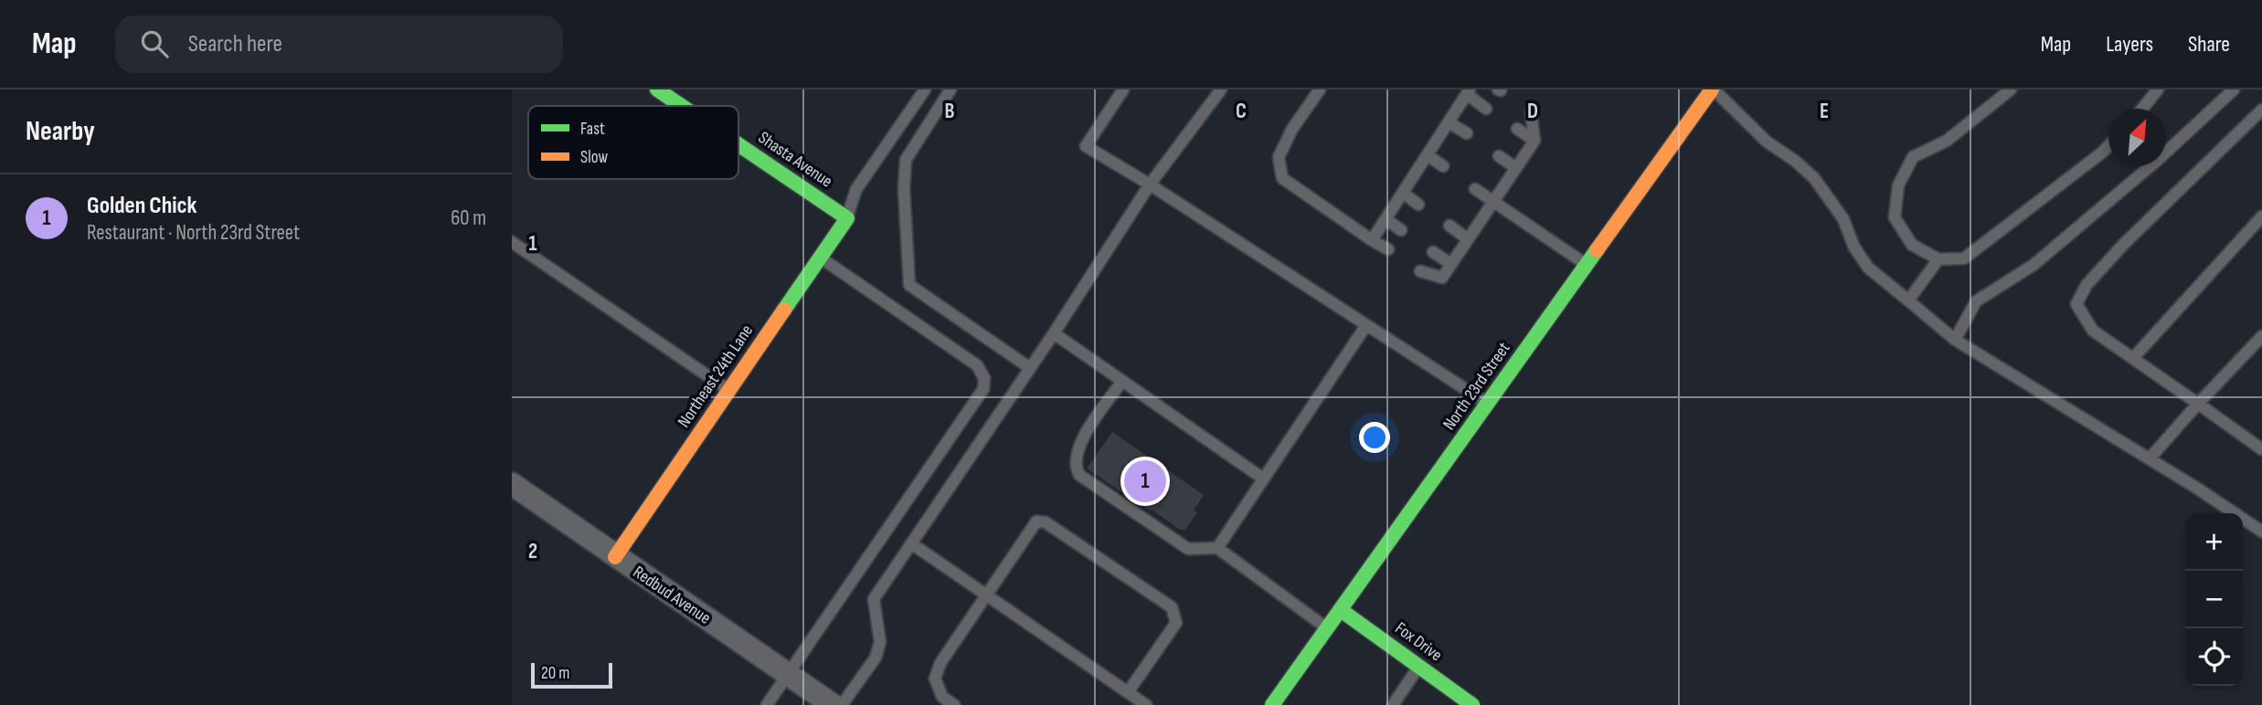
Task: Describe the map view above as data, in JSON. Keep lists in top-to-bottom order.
{
  "streets": {
    "street": [
      "Shasta Avenue",
      "Northeast 24th Lane",
      "North 23rd Street",
      "Redbud Avenue",
      "Fox Drive"
    ]
  },
  "crossings": [
    ["Shasta Avenue", "Northeast 24th Lane"],
    ["Northeast 24th Lane", "Redbud Avenue"],
    ["North 23rd Street", "Fox Drive"]
  ],
  "legend": ["Fast", "Slow"],
  "scale_bar": "20 m",
  "north": "top right",
  "page": {
    "header": "Map",
    "search": "Search here",
    "nav": ["Map", "Layers", "Share"],
    "heading": "Nearby",
    "list": [
      {
        "mark": "1",
        "name": "Golden Chick",
        "note": "Restaurant · North 23rd Street",
        "value": "60 m"
      }
    ],
    "pins": "1",
    "map_buttons": ["+", "−"],
    "scale": "20 m"
  },
  "grid": {
    "columns": [
      "B",
      "C",
      "D",
      "E"
    ],
    "rows": ["1", "2"]
  }
}
